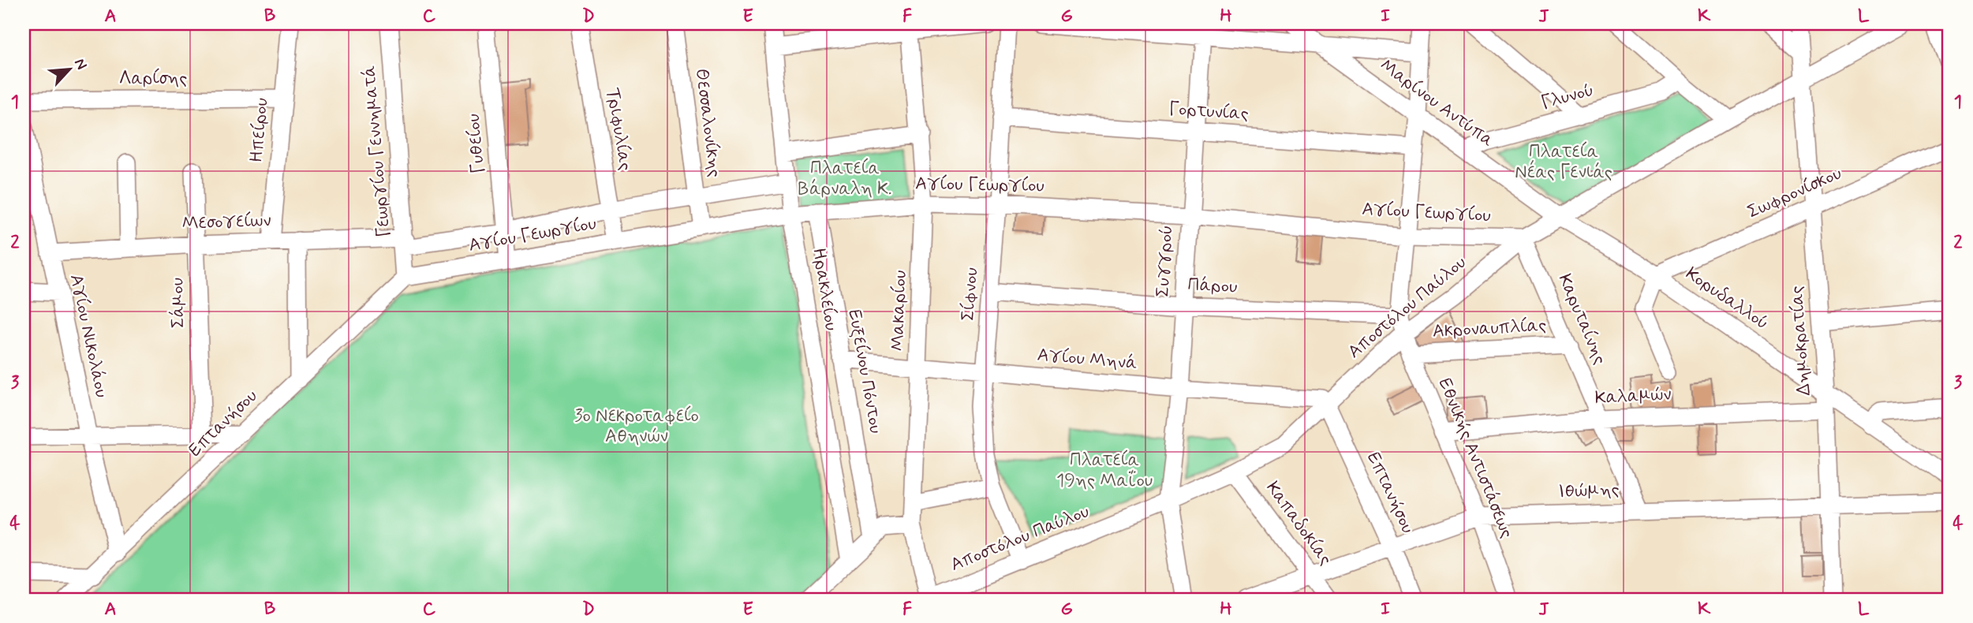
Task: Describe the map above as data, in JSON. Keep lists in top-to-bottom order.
{
  "streets": {
    "street": [
      "Λαρίσης",
      "Γλυνού",
      "Μαρίνου Αντύπα",
      "Γορτυνίας",
      "Θεσσαλονίκης",
      "Τριφυλίας",
      "Ηπείρου",
      "Γυθείου",
      "Γεωργίου Γεννηματά",
      "Αγίου Γεωργίου",
      "Σωφρονίσκου",
      "Μεσογείων",
      "Συγγρού",
      "Πάρου",
      "Ηρακλείου",
      "Σίφνου",
      "Κορυδαλλού",
      "Σάμου",
      "Αποστόλου Παύλου",
      "Μακαρίου",
      "Καρυταίνης",
      "Ακροναυπλίας",
      "Αγίου Νικολάου",
      "Δημοκρατίας",
      "Αγίου Μηνά",
      "Ευξείνου Πόντου",
      "Καλαμών",
      "Επτανήσου",
      "Εθνικής Αντιστάσεως",
      "Ιθώμης",
      "Καπαδοκίας"
    ]
  },
  "crossings": [
    ["Λαρίσης", "Ηπείρου"],
    ["Γλυνού", "Μαρίνου Αντύπα"],
    ["Μαρίνου Αντύπα", "Κορυδαλλού"],
    ["Μαρίνου Αντύπα", "Αποστόλου Παύλου"],
    ["Γορτυνίας", "Συγγρού"],
    ["Γορτυνίας", "Σίφνου"],
    ["Θεσσαλονίκης", "Αγίου Γεωργίου"],
    ["Θεσσαλονίκης", "Μεσογείων"],
    ["Τριφυλίας", "Αγίου Γεωργίου"],
    ["Τριφυλίας", "Μεσογείων"],
    ["Ηπείρου", "Μεσογείων"],
    ["Γυθείου", "Αγίου Γεωργίου"],
    ["Γυθείου", "Μεσογείων"],
    ["Γεωργίου Γεννηματά", "Αγίου Γεωργίου"],
    ["Γεωργίου Γεννηματά", "Μεσογείων"],
    ["Γεωργίου Γεννηματά", "Επτανήσου"],
    ["Αγίου Γεωργίου", "Συγγρού"],
    ["Αγίου Γεωργίου", "Ηρακλείου"],
    ["Αγίου Γεωργίου", "Σίφνου"],
    ["Αγίου Γεωργίου", "Αποστόλου Παύλου"],
    ["Αγίου Γεωργίου", "Μακαρίου"],
    ["Αγίου Γεωργίου", "Καρυταίνης"],
    ["Αγίου Γεωργίου", "Ευξείνου Πόντου"],
    ["Αγίου Γεωργίου", "Επτανήσου"],
    ["Σωφρονίσκου", "Κορυδαλλού"],
    ["Σωφρονίσκου", "Δημοκρατίας"],
    ["Μεσογείων", "Ηρακλείου"],
    ["Μεσογείων", "Σάμου"],
    ["Μεσογείων", "Αγίου Νικολάου"],
    ["Συγγρού", "Πάρου"],
    ["Συγγρού", "Αποστόλου Παύλου"],
    ["Συγγρού", "Αγίου Μηνά"],
    ["Πάρου", "Σίφνου"],
    ["Σίφνου", "Αποστόλου Παύλου"],
    ["Σίφνου", "Αγίου Μηνά"],
    ["Κορυδαλλού", "Αποστόλου Παύλου"],
    ["Κορυδαλλού", "Δημοκρατίας"],
    ["Αποστόλου Παύλου", "Μακαρίου"],
    ["Αποστόλου Παύλου", "Καρυταίνης"],
    ["Αποστόλου Παύλου", "Δημοκρατίας"],
    ["Αποστόλου Παύλου", "Αγίου Μηνά"],
    ["Αποστόλου Παύλου", "Επτανήσου"],
    ["Αποστόλου Παύλου", "Εθνικής Αντιστάσεως"],
    ["Αποστόλου Παύλου", "Καπαδοκίας"],
    ["Μακαρίου", "Αγίου Μηνά"],
    ["Καρυταίνης", "Ακροναυπλίας"],
    ["Καρυταίνης", "Καλαμών"],
    ["Καρυταίνης", "Ιθώμης"],
    ["Ακροναυπλίας", "Εθνικής Αντιστάσεως"],
    ["Αγίου Νικολάου", "Επτανήσου"],
    ["Δημοκρατίας", "Καλαμών"],
    ["Δημοκρατίας", "Ιθώμης"],
    ["Αγίου Μηνά", "Ευξείνου Πόντου"],
    ["Αγίου Μηνά", "Επτανήσου"],
    ["Καλαμών", "Εθνικής Αντιστάσεως"],
    ["Επτανήσου", "Ιθώμης"],
    ["Εθνικής Αντιστάσεως", "Ιθώμης"],
    ["Ιθώμης", "Καπαδοκίας"]
  ],
  "parks": [
    "Πλατεία Νέας Γενιάς",
    "Πλατεία Βάρναλη Κ.",
    "3ο Νεκροταφείο Αθηνών",
    "Πλατεία 19ης Μαΐου"
  ],
  "north": "top right",
  "grid": {
    "columns": [
      "A",
      "B",
      "C",
      "D",
      "E",
      "F",
      "G",
      "H",
      "I",
      "J",
      "K",
      "L"
    ],
    "rows": [
      "1",
      "2",
      "3",
      "4"
    ]
  }
}
